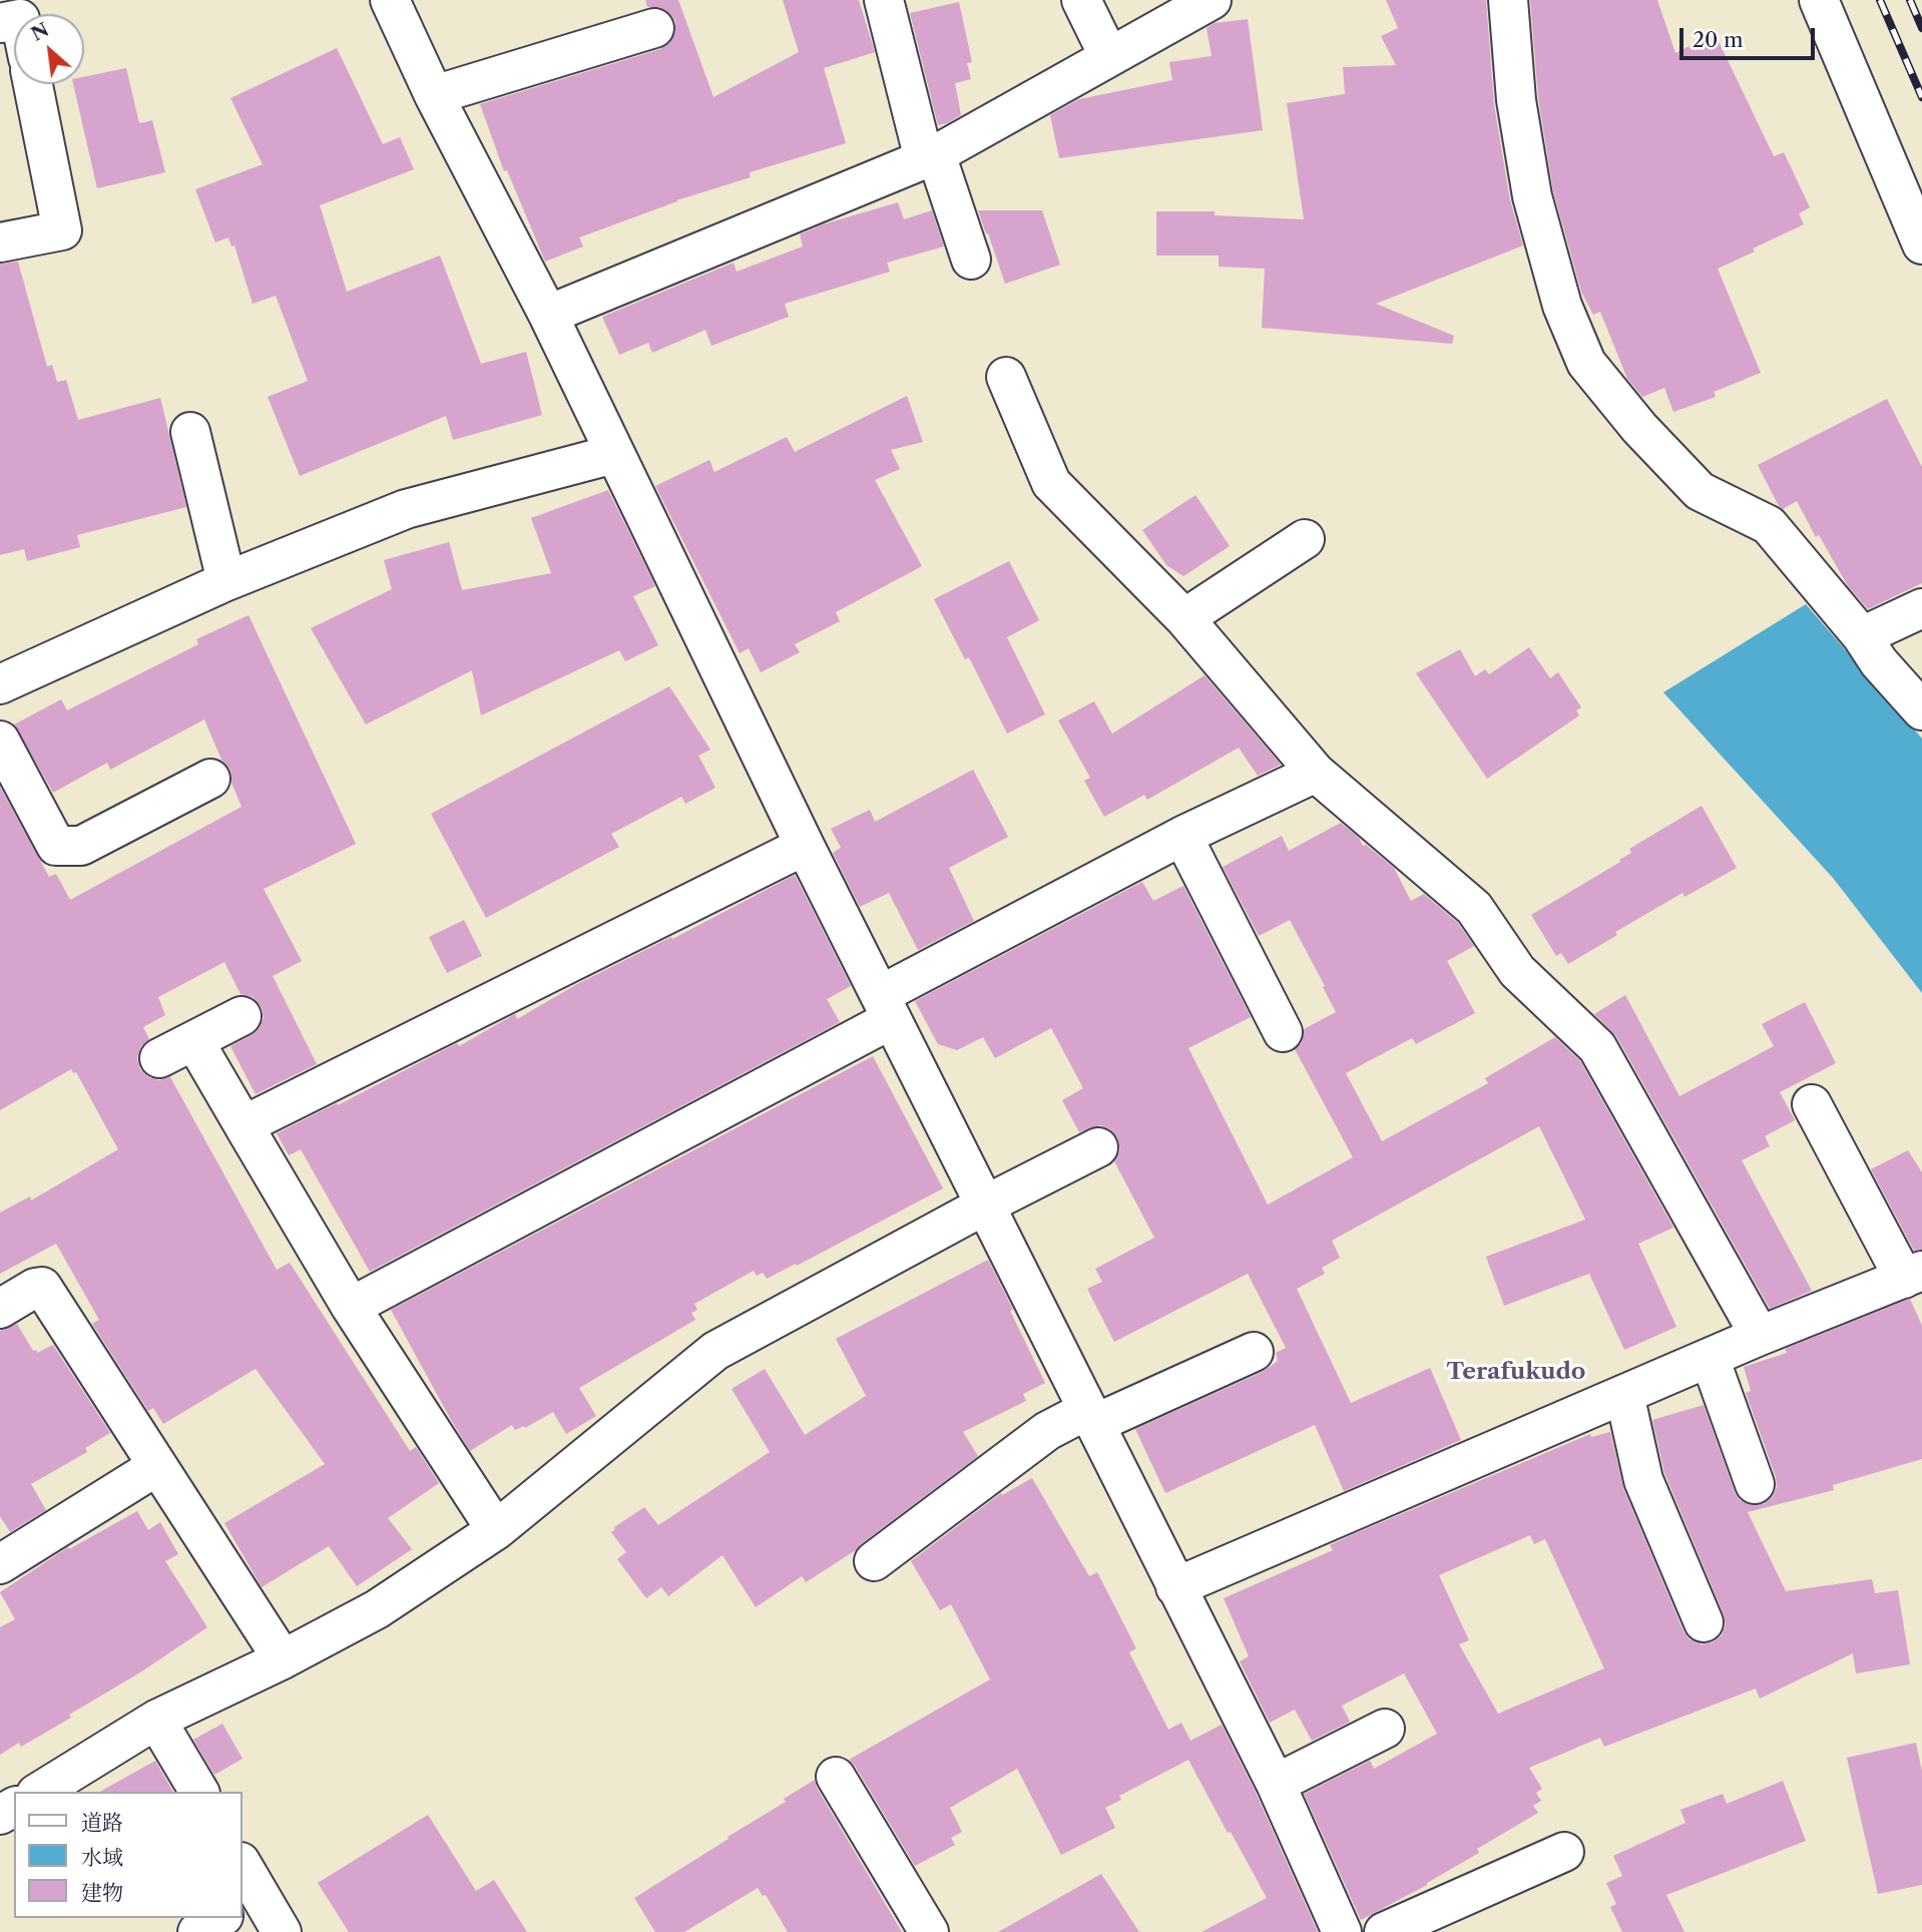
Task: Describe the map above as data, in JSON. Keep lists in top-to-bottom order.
{
  "districts": ["Terafukudo"],
  "legend": ["道路", "水域", "建物"],
  "scale_bar": "20 m",
  "north": "top left"
}
